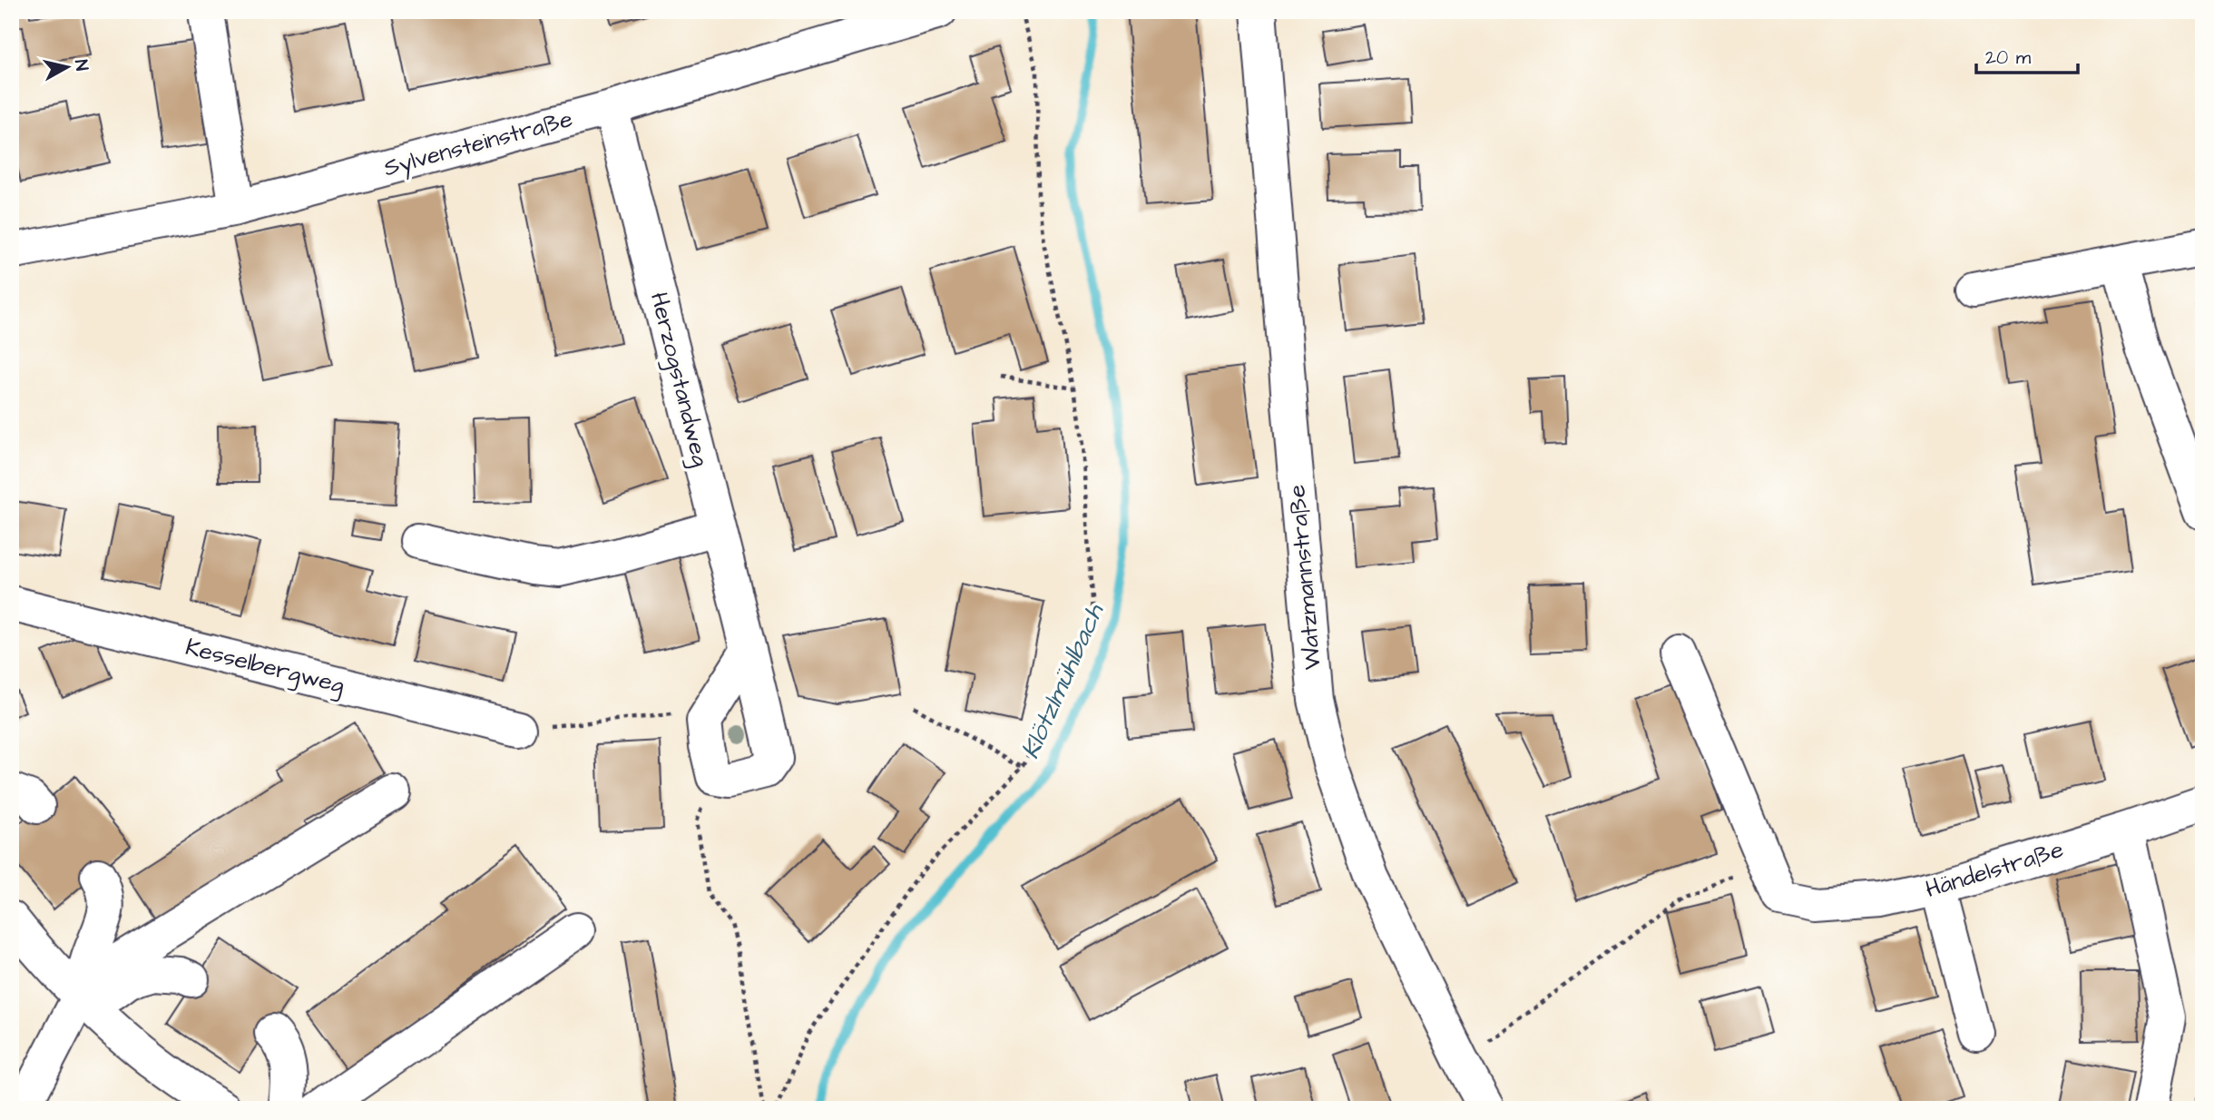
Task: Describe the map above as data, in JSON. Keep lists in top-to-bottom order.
{
  "streets": {
    "street": [
      "Sylvensteinstraße",
      "Herzogstandweg",
      "Watzmannstraße",
      "Kesselbergweg",
      "Händelstraße"
    ]
  },
  "crossings": [
    ["Sylvensteinstraße", "Herzogstandweg"]
  ],
  "water": ["Klötzlmühlbach"],
  "scale_bar": "20 m",
  "north": "right"
}
